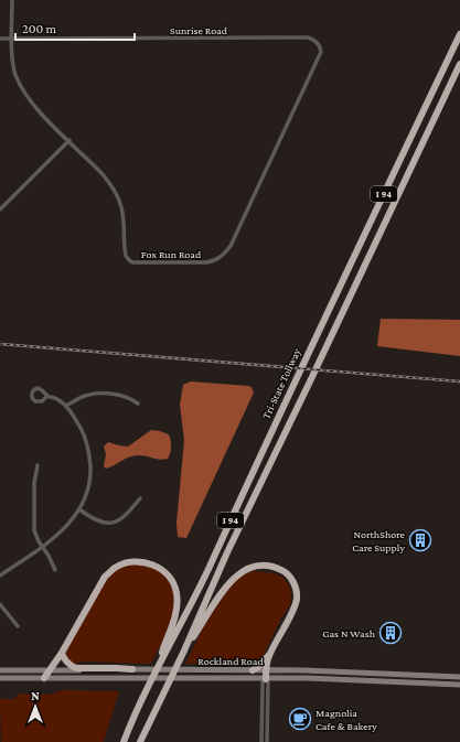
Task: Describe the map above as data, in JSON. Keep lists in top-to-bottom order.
{
  "streets": {
    "highway": ["I 94", "Tri-State Tollway"],
    "main road": ["Rockland Road"],
    "street": ["Sunrise Road", "Fox Run Road"]
  },
  "crossings": [
    ["Sunrise Road", "Fox Run Road"]
  ],
  "places": {
    "building": ["NorthShore Care Supply", "Gas N Wash"],
    "cafe": ["Magnolia Cafe & Bakery"]
  },
  "scale_bar": "200 m",
  "north": "top"
}
